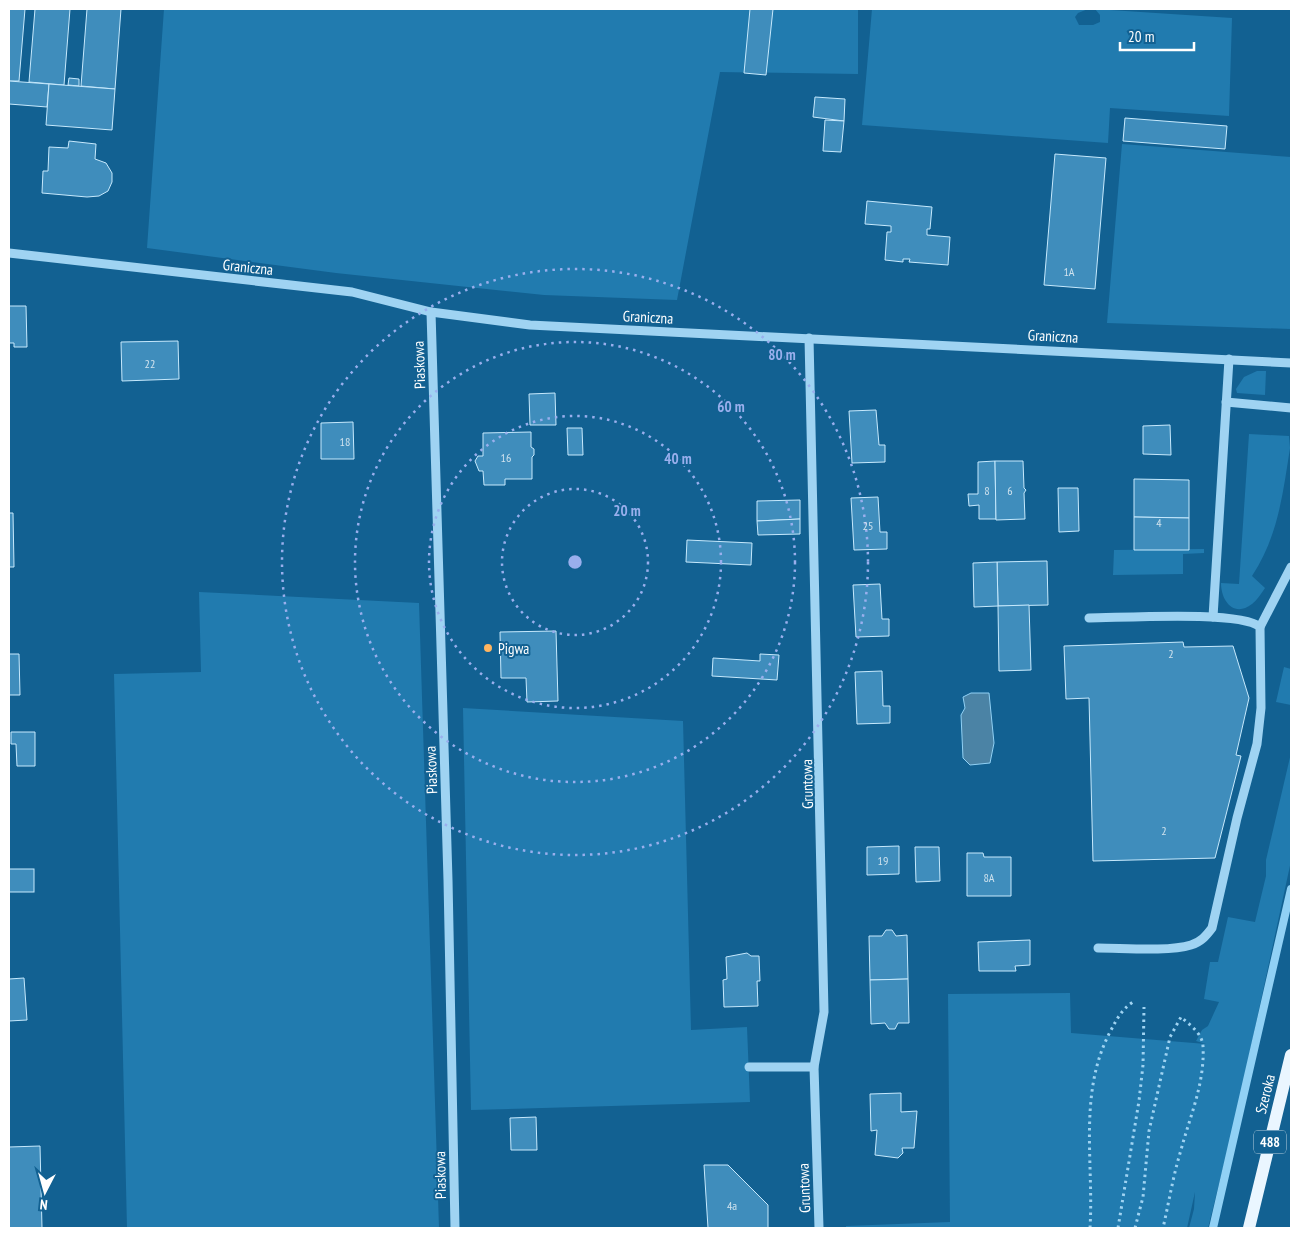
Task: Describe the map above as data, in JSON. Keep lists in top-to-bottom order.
{
  "streets": {
    "main road": ["Szeroka", "488"],
    "street": ["Graniczna", "Piaskowa", "Gruntowa"]
  },
  "crossings": [
    ["Graniczna", "Piaskowa"],
    ["Graniczna", "Gruntowa"]
  ],
  "places": ["Pigwa"],
  "house_numbers": [
    "1A",
    "22",
    "18",
    "16",
    "8",
    "6",
    "4",
    "25",
    "2",
    "2",
    "19",
    "8A",
    "4a"
  ],
  "scale_bar": "20 m",
  "north": "bottom",
  "rings": [
    "80 m",
    "60 m",
    "40 m",
    "20 m"
  ]
}
